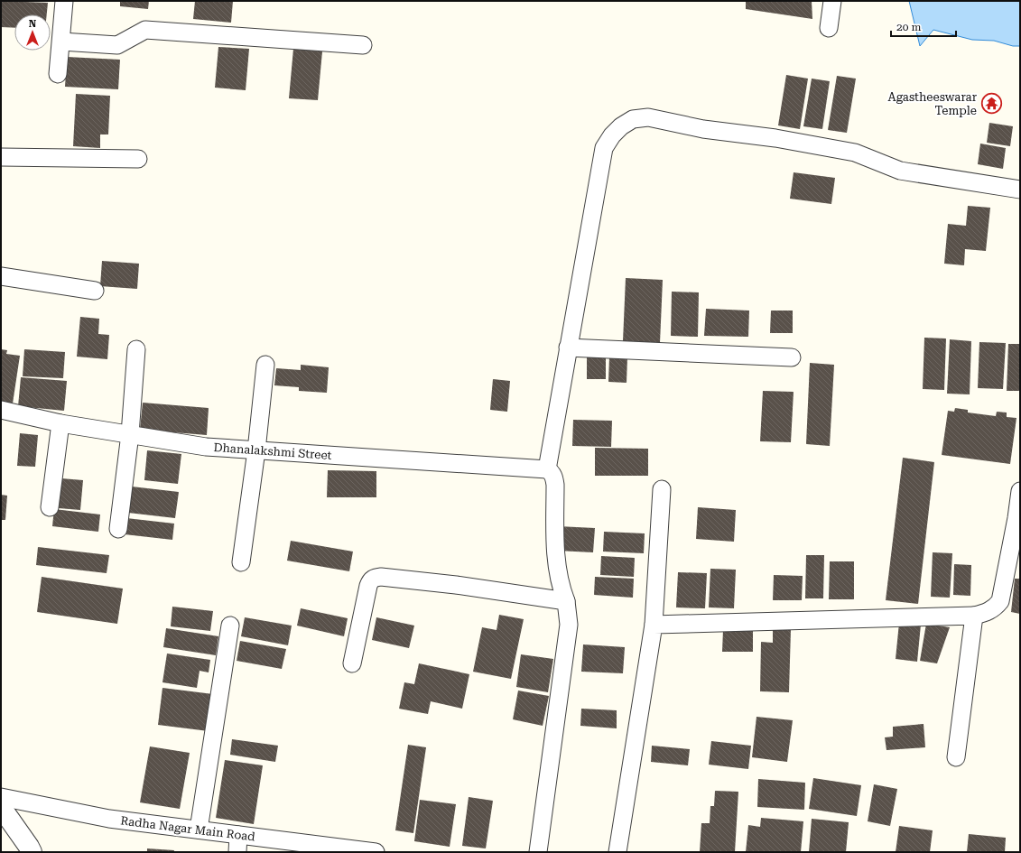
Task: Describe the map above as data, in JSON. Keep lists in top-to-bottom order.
{
  "streets": {
    "street": ["Dhanalakshmi Street", "Radha Nagar Main Road"]
  },
  "places": {
    "temple": ["Agastheeswarar Temple"]
  },
  "scale_bar": "20 m",
  "north": "top"
}
